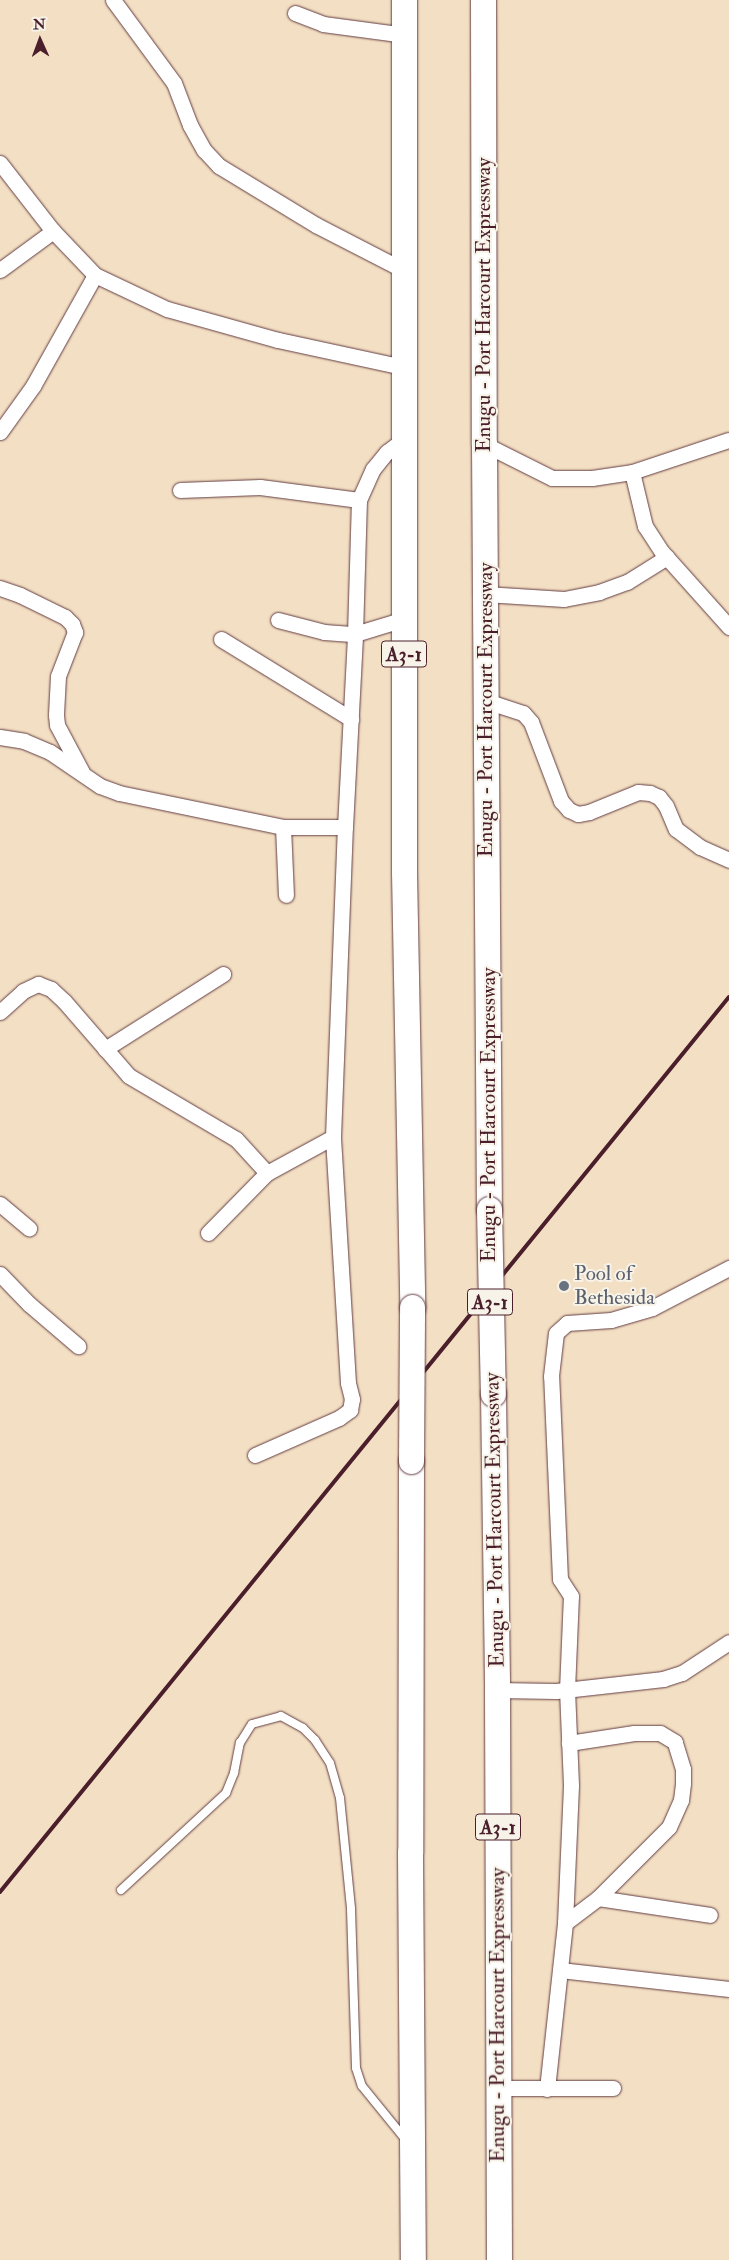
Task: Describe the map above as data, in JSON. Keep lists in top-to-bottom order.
{
  "streets": {
    "highway": ["Enugu - Port Harcourt Expressway", "A3-1"]
  },
  "places": ["Pool of Bethesida"],
  "north": "top"
}
